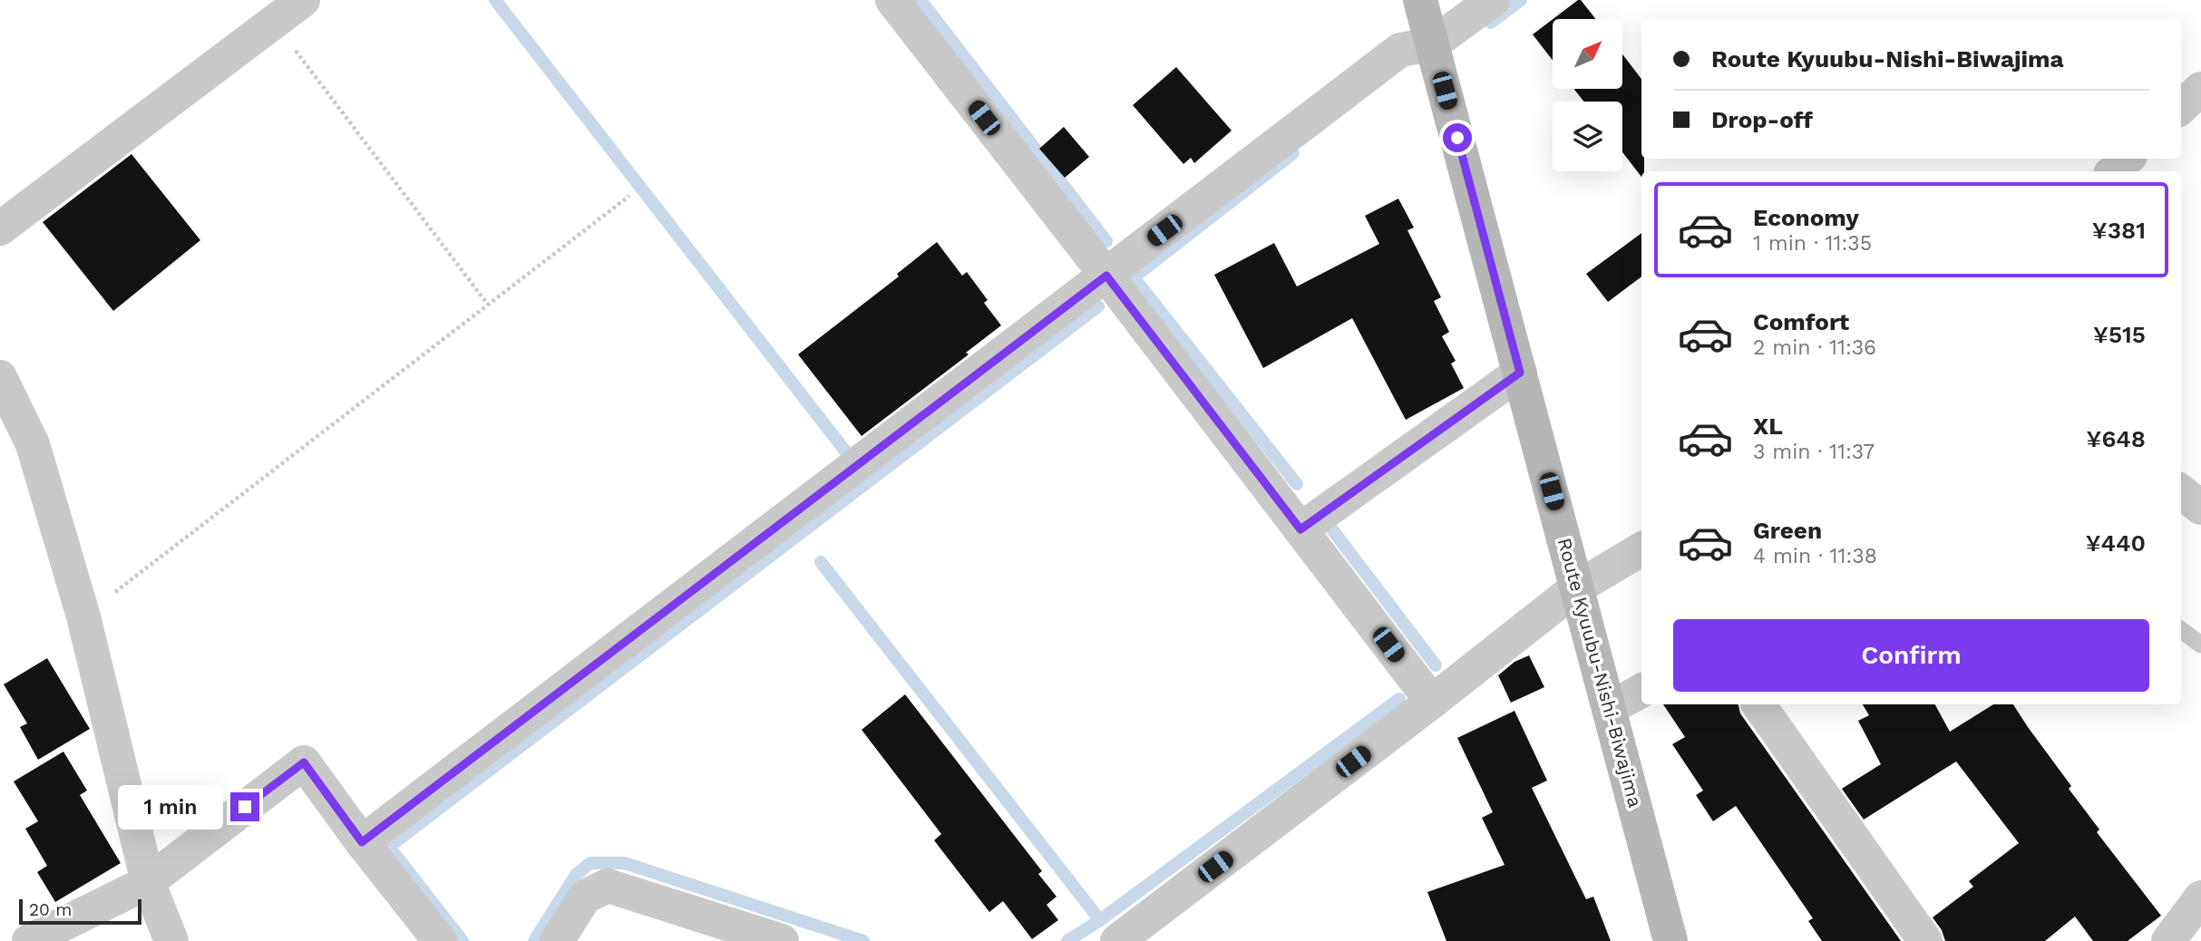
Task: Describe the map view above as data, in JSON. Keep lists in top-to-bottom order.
{
  "streets": {
    "main road": ["Route Kyuubu-Nishi-Biwajima"]
  },
  "scale_bar": "20 m",
  "north": "top right",
  "page": {
    "banner": ["Route Kyuubu-Nishi-Biwajima", "Drop-off"],
    "list": [
      {
        "name": "Economy",
        "note": "1 min · 11:35",
        "value": "¥381"
      },
      {
        "name": "Comfort",
        "note": "2 min · 11:36",
        "value": "¥515"
      },
      {
        "name": "XL",
        "note": "3 min · 11:37",
        "value": "¥648"
      },
      {
        "name": "Green",
        "note": "4 min · 11:38",
        "value": "¥440"
      }
    ],
    "buttons": "Confirm",
    "bubble": "1 min",
    "scale": "20 m"
  }
}
